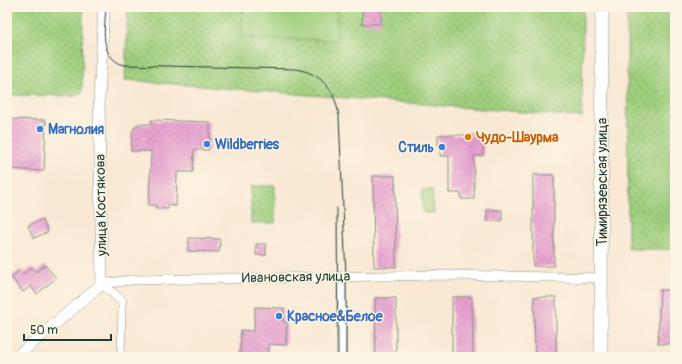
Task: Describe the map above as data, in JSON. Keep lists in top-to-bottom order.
{
  "streets": {
    "main road": ["Тимирязевская улица"],
    "street": ["улица Костякова", "Ивановская улица"]
  },
  "crossings": [
    ["Тимирязевская улица", "Ивановская улица"],
    ["улица Костякова", "Ивановская улица"]
  ],
  "places": [
    "Магнолия",
    "Чудо-Шаурма",
    "Wildberries",
    "Стиль",
    "Красное&Белое"
  ],
  "scale_bar": "50 m"
}
